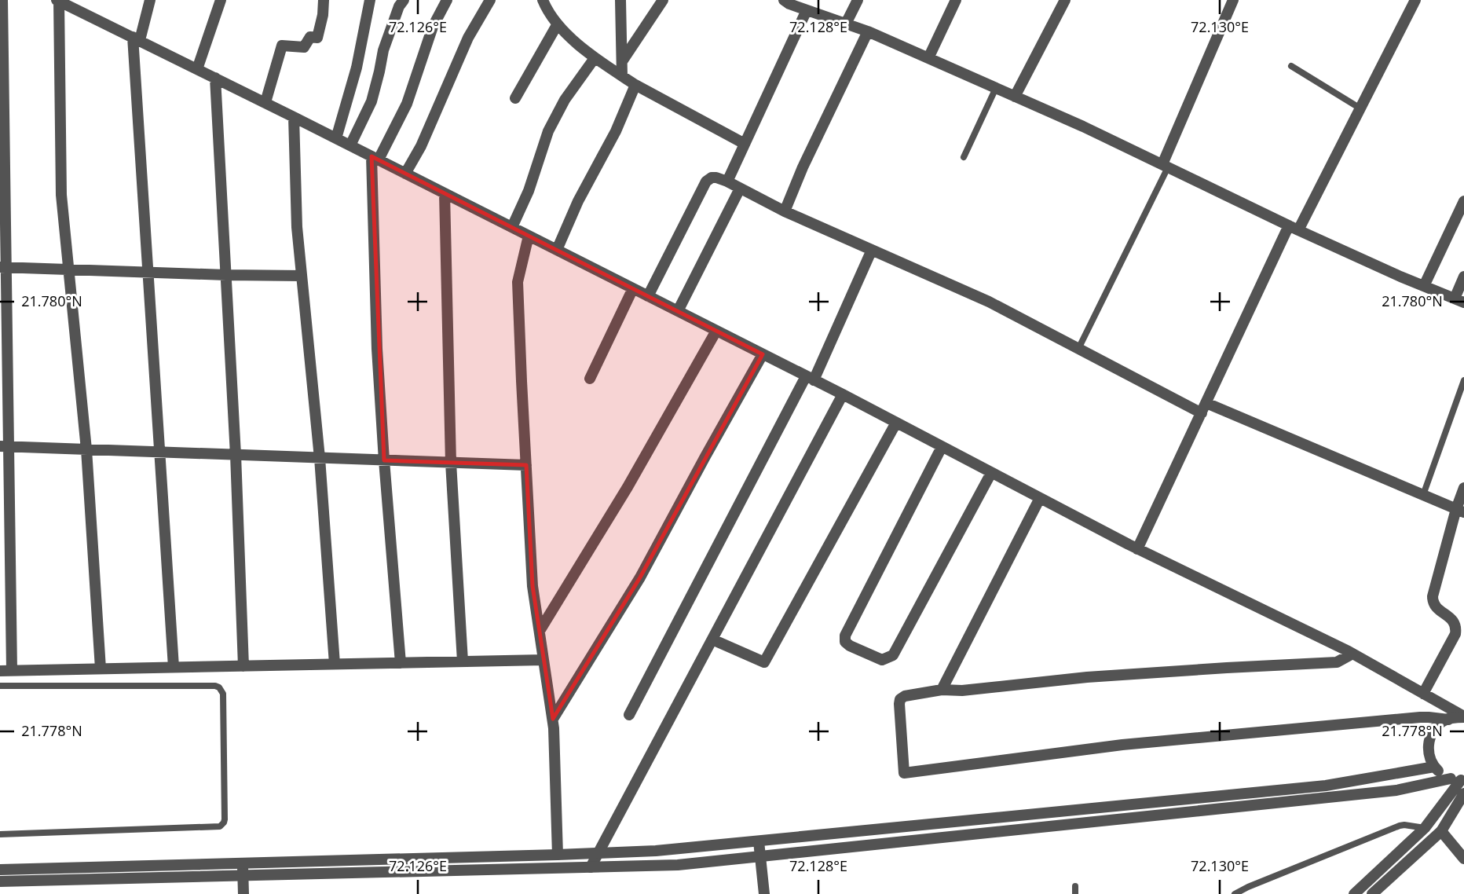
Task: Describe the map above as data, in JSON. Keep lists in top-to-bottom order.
{
  "coordinates": [
    "72.126°E",
    "72.128°E",
    "72.130°E",
    "21.780°N",
    "21.778°N"
  ]
}
